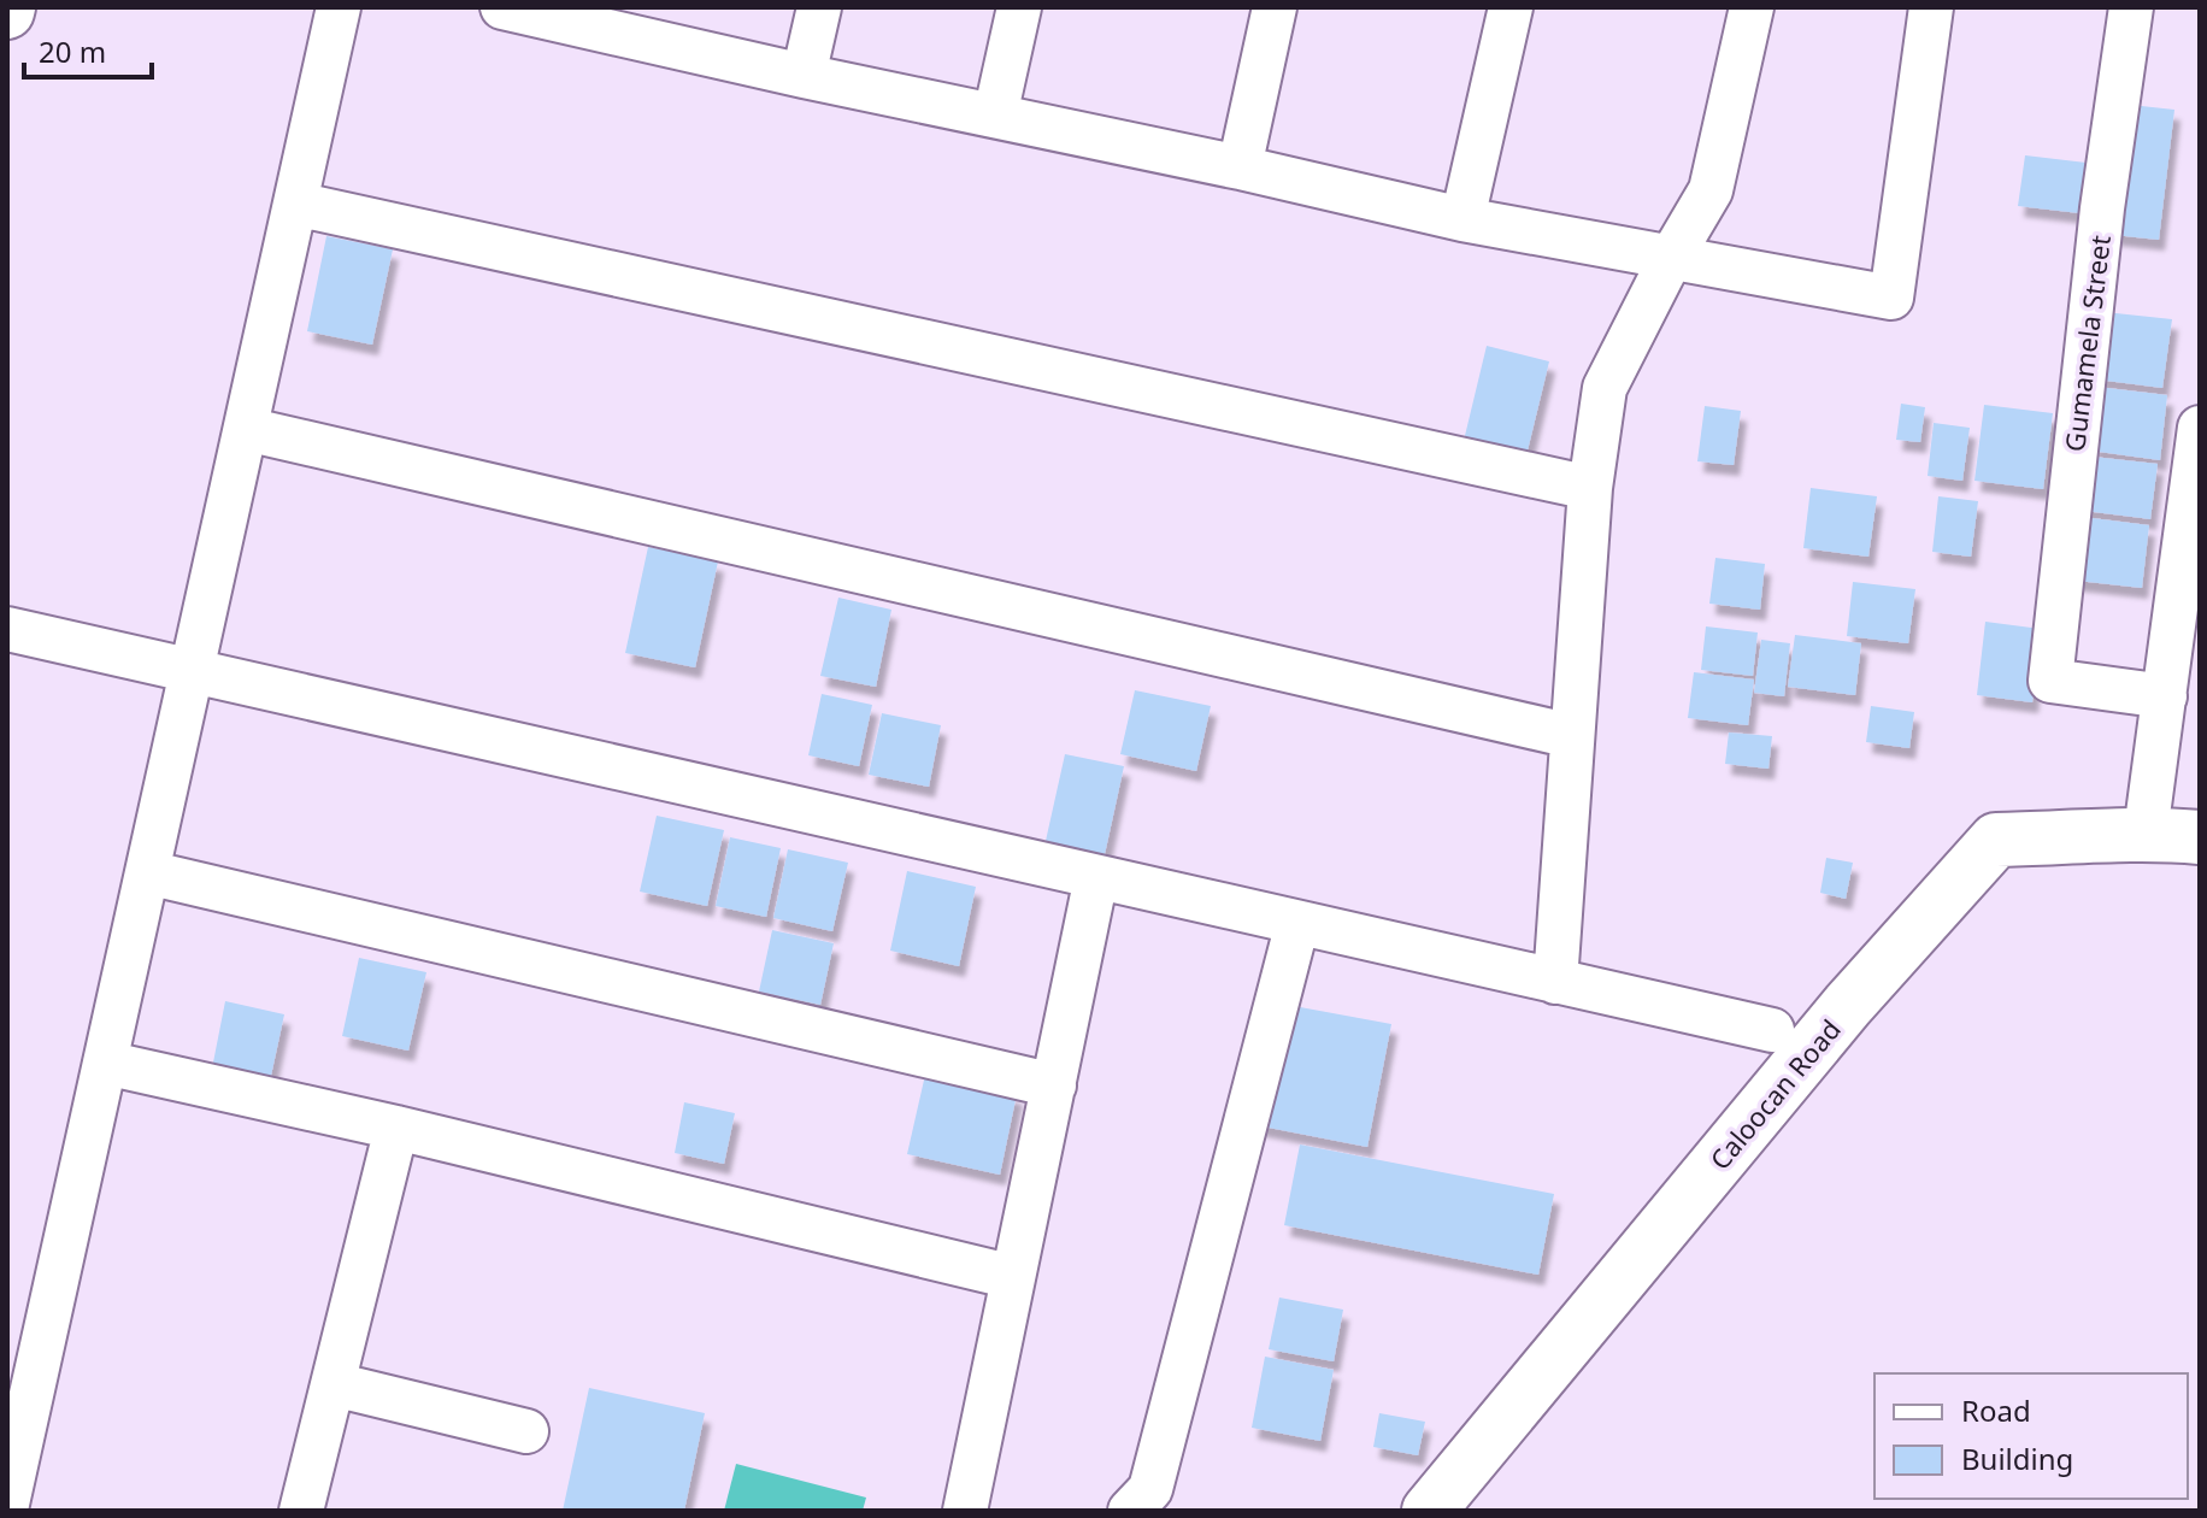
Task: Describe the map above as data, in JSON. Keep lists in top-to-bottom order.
{
  "streets": {
    "street": ["Gumamela Street", "Caloocan Road"]
  },
  "legend": ["Road", "Building"],
  "scale_bar": "20 m"
}
